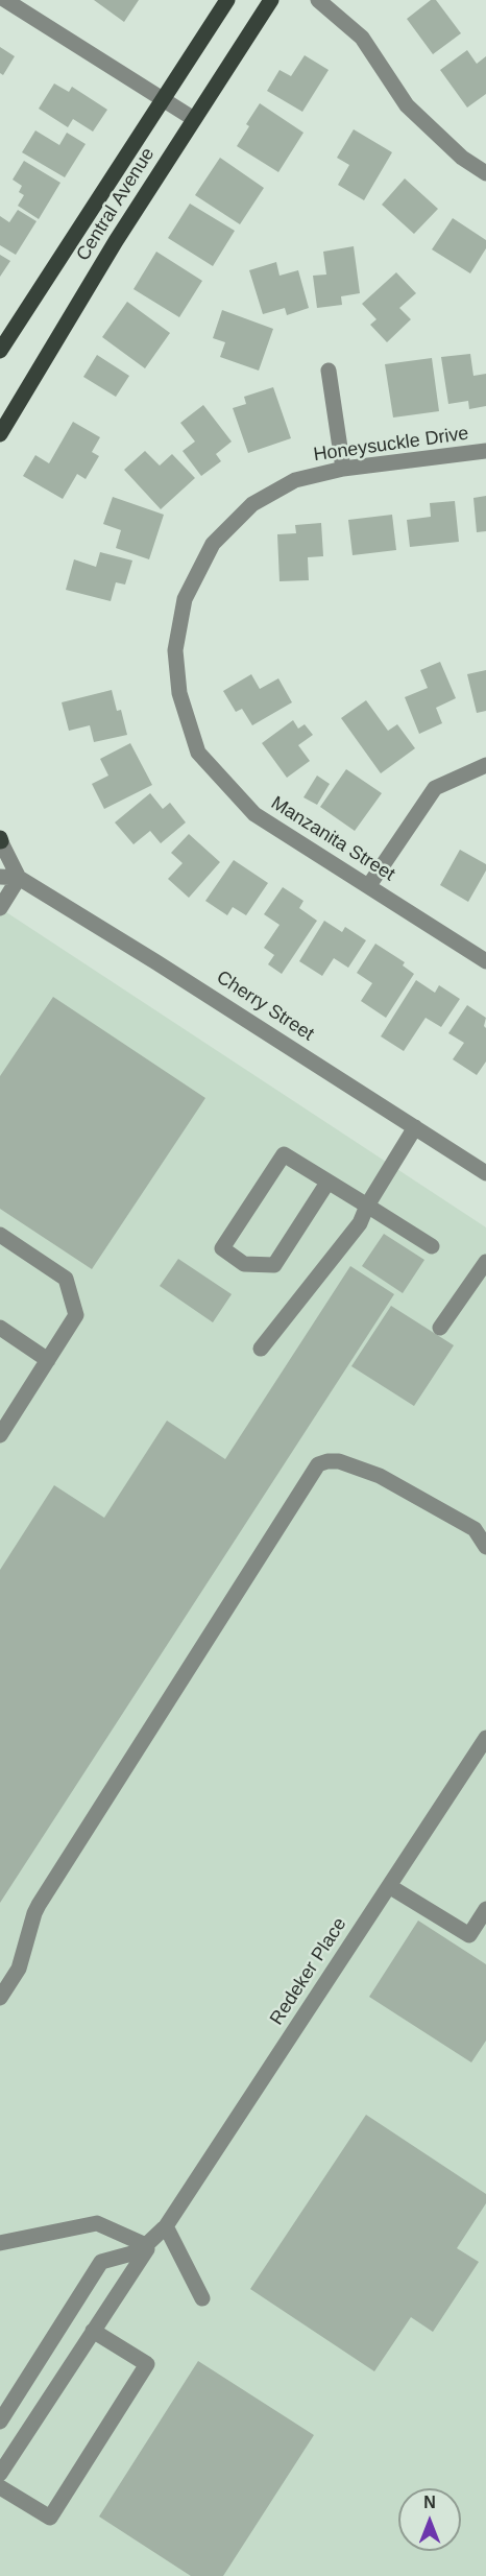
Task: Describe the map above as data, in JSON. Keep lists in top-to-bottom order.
{
  "streets": {
    "main road": ["Central Avenue"],
    "street": [
      "Honeysuckle Drive",
      "Manzanita Street",
      "Cherry Street",
      "Redeker Place"
    ]
  },
  "crossings": [
    ["Honeysuckle Drive", "Manzanita Street"]
  ],
  "north": "top"
}
